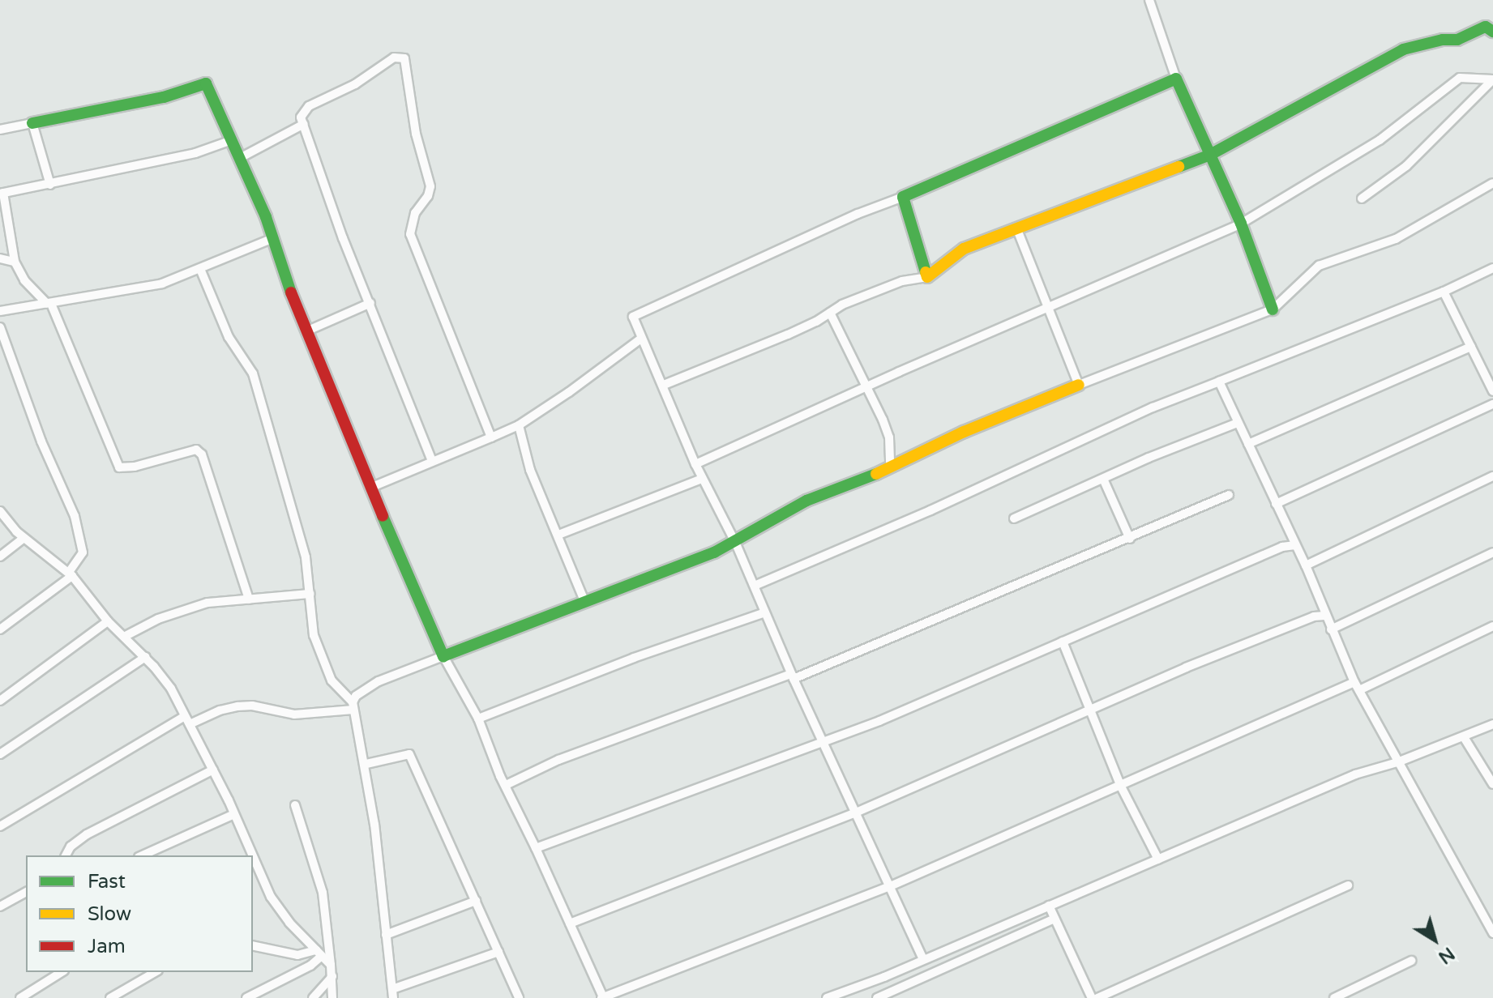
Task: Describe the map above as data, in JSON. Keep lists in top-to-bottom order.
{
  "legend": ["Fast", "Slow", "Jam"],
  "north": "bottom right"
}
